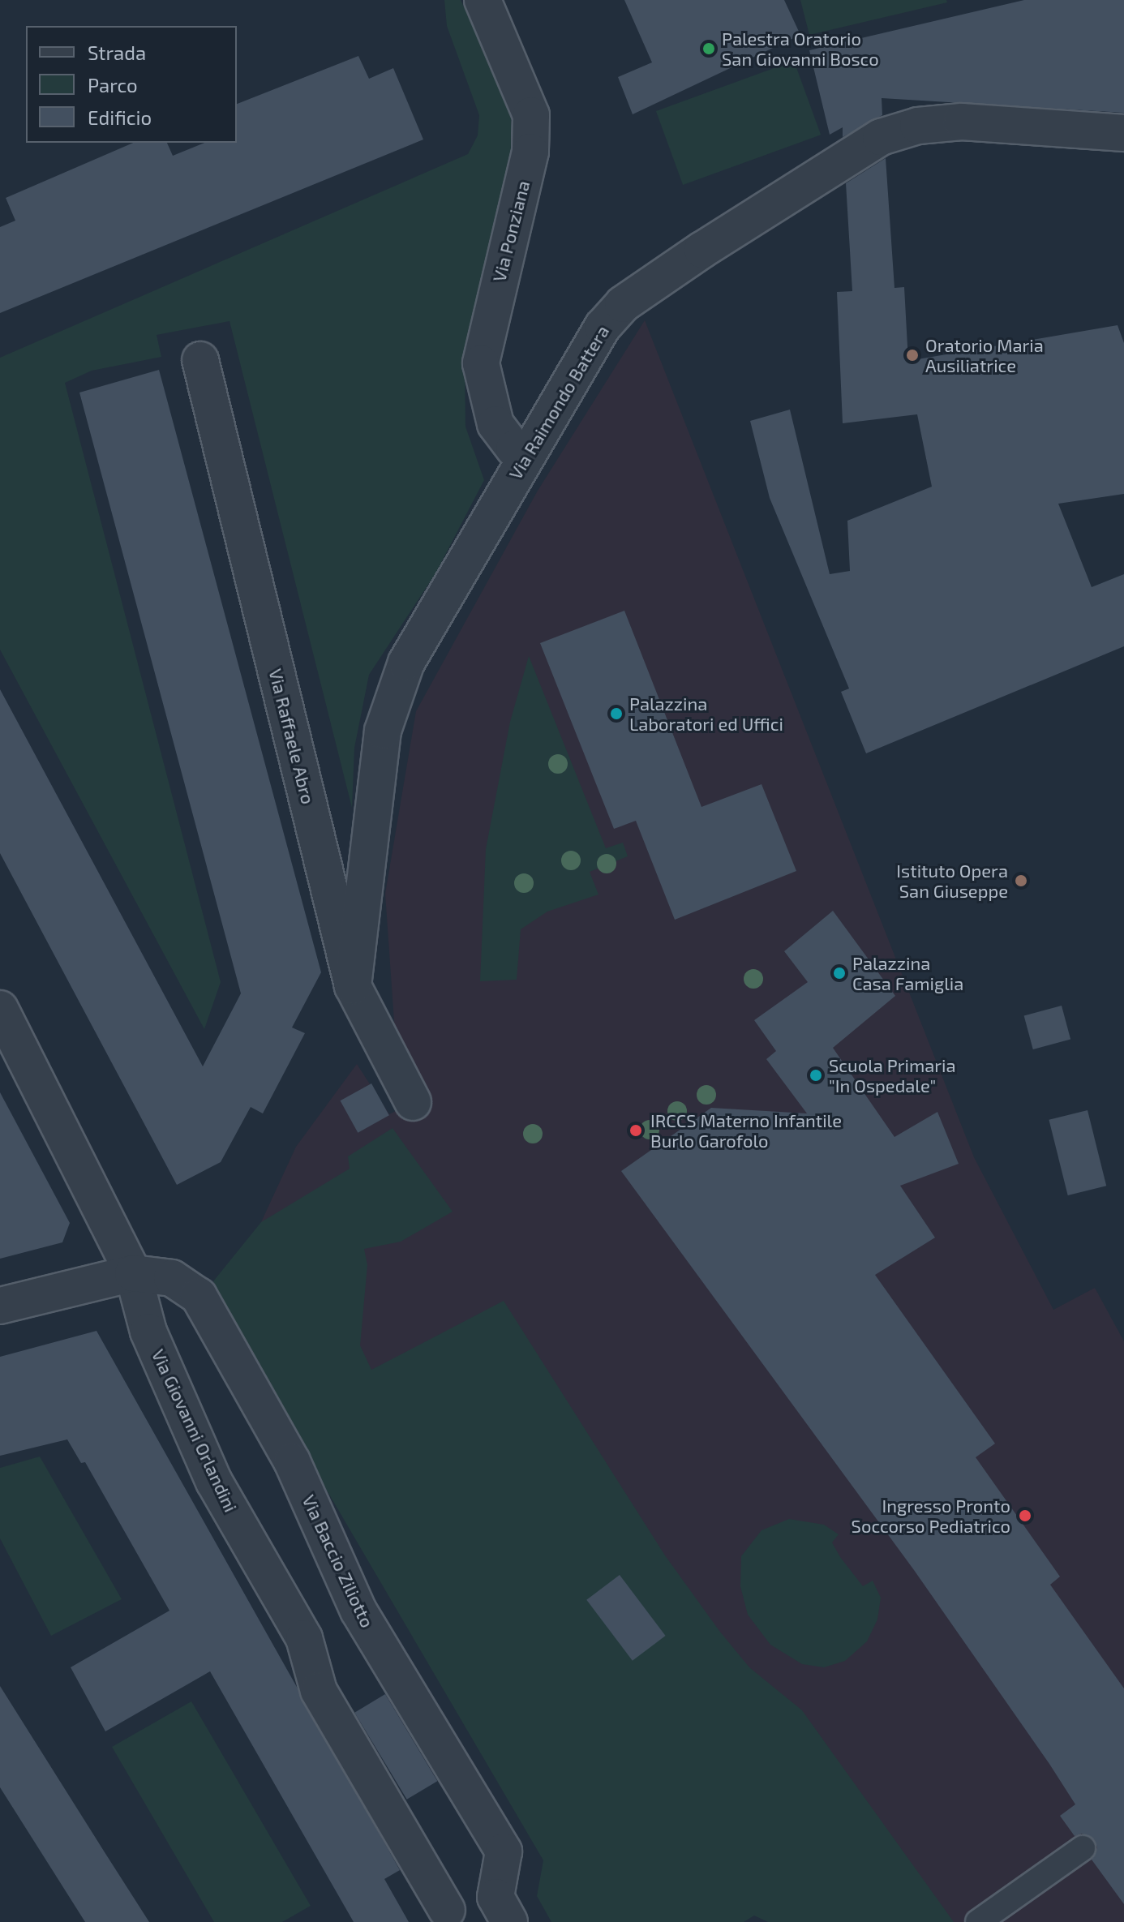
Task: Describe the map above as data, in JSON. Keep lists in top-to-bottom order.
{
  "streets": {
    "street": [
      "Via Ponziana",
      "Via Raimondo Battera",
      "Via Raffaele Abro",
      "Via Giovanni Orlandini",
      "Via Baccio Ziliotto"
    ]
  },
  "crossings": [
    ["Via Ponziana", "Via Raimondo Battera"],
    ["Via Raimondo Battera", "Via Raffaele Abro"],
    ["Via Giovanni Orlandini", "Via Baccio Ziliotto"]
  ],
  "places": [
    "Palestra Oratorio San Giovanni Bosco",
    "Oratorio Maria Ausiliatrice",
    "Palazzina Laboratori ed Uffici",
    "Istituto Opera San Giuseppe",
    "Palazzina Casa Famiglia",
    "Scuola Primaria \"In Ospedale\"",
    "IRCCS Materno Infantile Burlo Garofolo",
    "Ingresso Pronto Soccorso Pediatrico"
  ],
  "legend": ["Strada", "Parco", "Edificio"]
}
